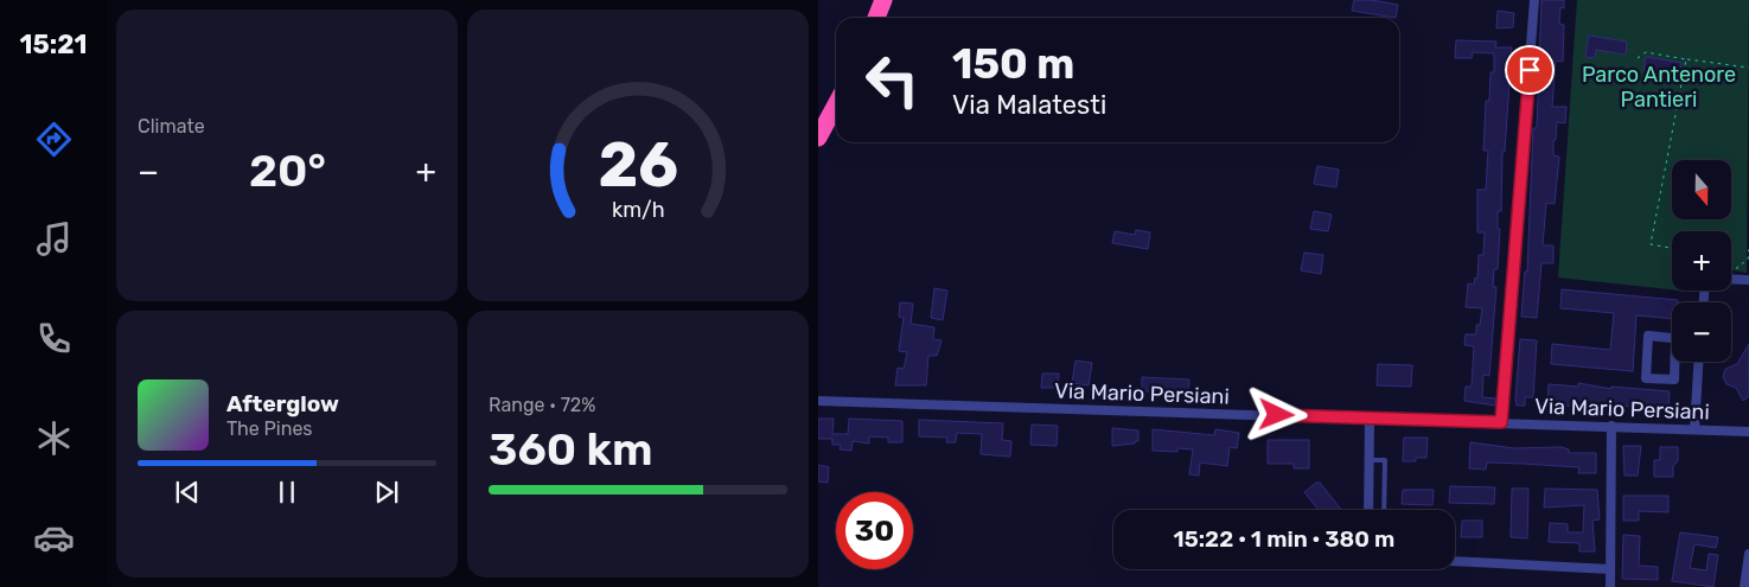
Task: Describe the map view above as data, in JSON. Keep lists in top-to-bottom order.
{
  "streets": {
    "street": ["Via Mario Persiani"]
  },
  "parks": ["Parco Antenore Pantieri"],
  "north": "bottom",
  "page": {
    "tabs": "15:21",
    "tile": [
      "Climate",
      ["Range · 72%", "360 km"]
    ],
    "turn": ["150 m", "Via Malatesti"],
    "heat": ["−", "20°", "+"],
    "map_buttons": ["+", "−"],
    "song": ["Afterglow", "The Pines"],
    "limit": "30",
    "trip": "15:22 · 1 min · 380 m",
    "gauge": ["26", "km/h"]
  }
}
